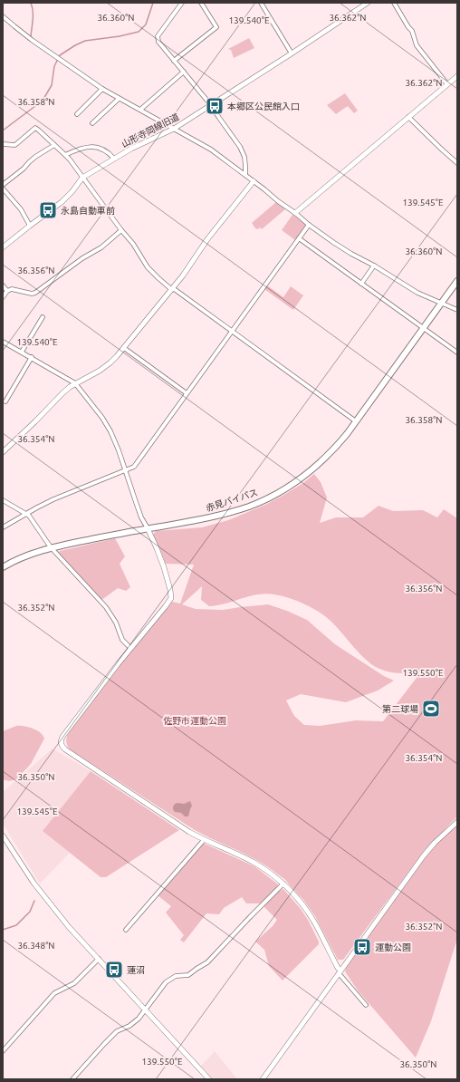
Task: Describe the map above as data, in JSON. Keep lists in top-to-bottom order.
{
  "streets": {
    "main road": ["赤見バイパス"],
    "street": ["山形寺岡線旧道"]
  },
  "parks": ["佐野市運動公園"],
  "places": {
    "bus stop": [
      "本郷区公民館入口",
      "永島自動車前",
      "運動公園",
      "蓮沼"
    ],
    "sports": ["第二球場"]
  },
  "coordinates": [
    "36.360°N",
    "36.362°N",
    "139.540°E",
    "36.358°N",
    "139.545°E",
    "36.356°N",
    "36.354°N",
    "36.352°N",
    "139.550°E",
    "36.350°N",
    "36.348°N"
  ]
}
